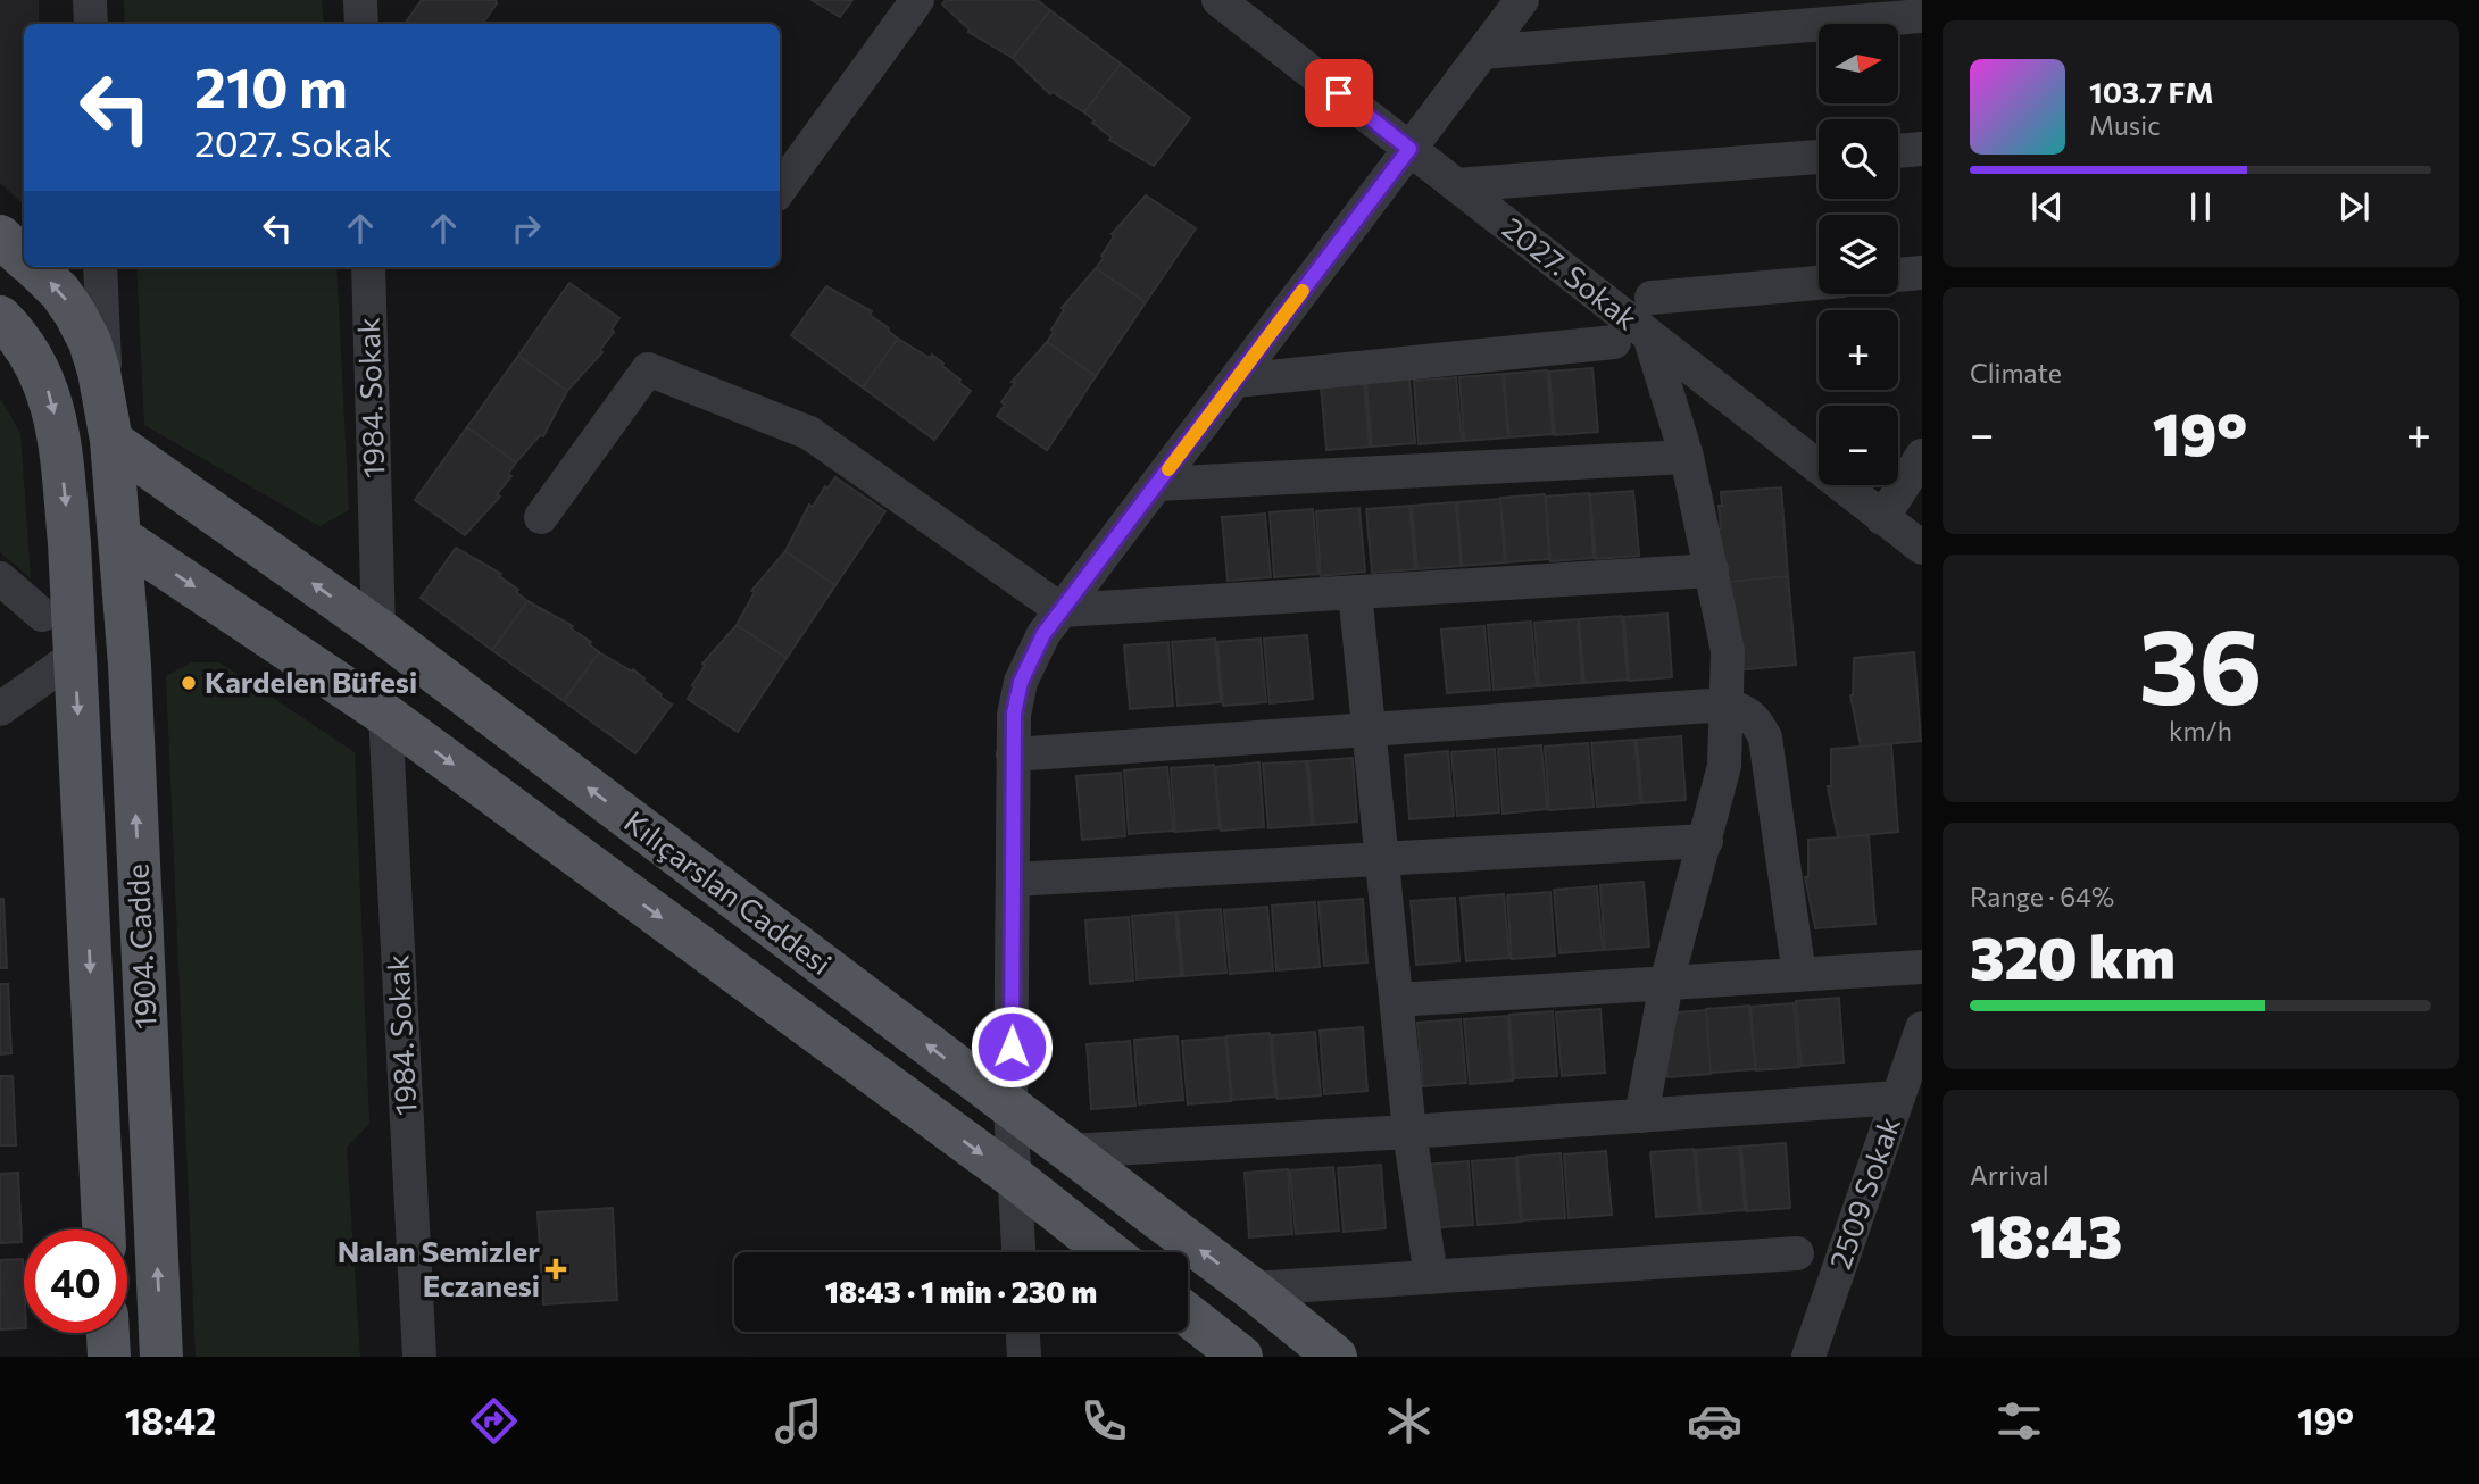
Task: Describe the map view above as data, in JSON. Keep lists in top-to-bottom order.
{
  "streets": {
    "main road": ["Kılıçarslan Caddesi", "1904. Cadde"],
    "street": ["2027. Sokak", "1984. Sokak", "2509 Sokak"]
  },
  "crossings": [
    ["1984. Sokak", "Kılıçarslan Caddesi"],
    ["Kılıçarslan Caddesi", "1904. Cadde"]
  ],
  "places": {
    "other": ["Kardelen Büfesi"],
    "health": ["Nalan Semizler Eczanesi"]
  },
  "north": "right",
  "page": {
    "map_buttons": ["+", "−"],
    "turn": ["210 m", "2027. Sokak"],
    "song": ["103.7 FM", "Music"],
    "tile": [
      "Climate",
      ["36", "km/h"],
      ["Range · 64%", "320 km"],
      ["Arrival", "18:43"]
    ],
    "heat": ["−", "19°", "+"],
    "limit": "40",
    "trip": "18:43 · 1 min · 230 m",
    "tabs": ["18:42", "19°"]
  }
}
